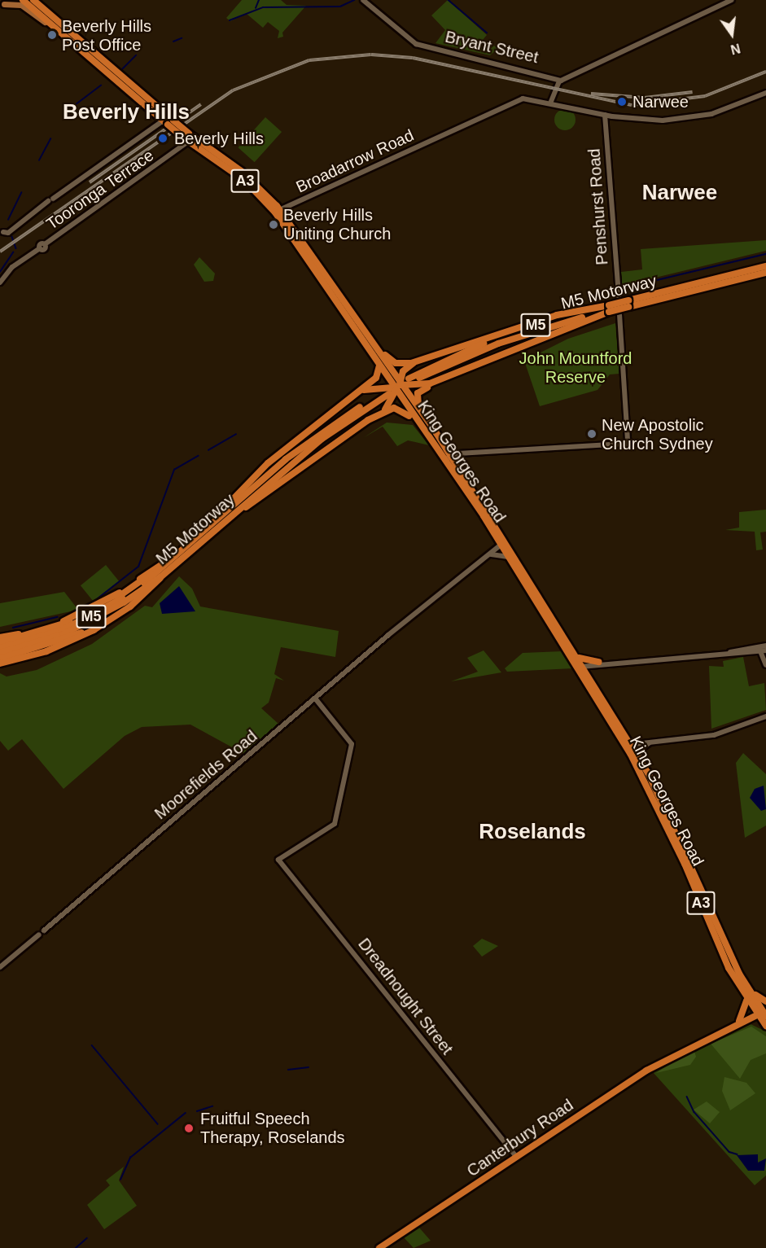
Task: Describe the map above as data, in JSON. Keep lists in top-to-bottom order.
{
  "streets": {
    "highway": [
      "A3",
      "M5 Motorway",
      "M5",
      "King Georges Road",
      "Canterbury Road"
    ],
    "street": [
      "Bryant Street",
      "Broadarrow Road",
      "Tooronga Terrace",
      "Penshurst Road",
      "Moorefields Road",
      "Dreadnought Street"
    ]
  },
  "crossings": [
    ["Broadarrow Road", "King Georges Road"],
    ["Tooronga Terrace", "King Georges Road"],
    ["M5 Motorway", "M5"],
    ["M5 Motorway", "King Georges Road"],
    ["King Georges Road", "Moorefields Road"],
    ["King Georges Road", "Canterbury Road"],
    ["Moorefields Road", "Dreadnought Street"],
    ["Dreadnought Street", "Canterbury Road"]
  ],
  "districts": ["Beverly Hills", "Narwee", "Roselands"],
  "parks": ["John Mountford Reserve"],
  "places": [
    "Beverly Hills Post Office",
    "Narwee",
    "Beverly Hills",
    "Beverly Hills Uniting Church",
    "New Apostolic Church Sydney",
    "Fruitful Speech Therapy, Roselands"
  ],
  "north": "bottom"
}
